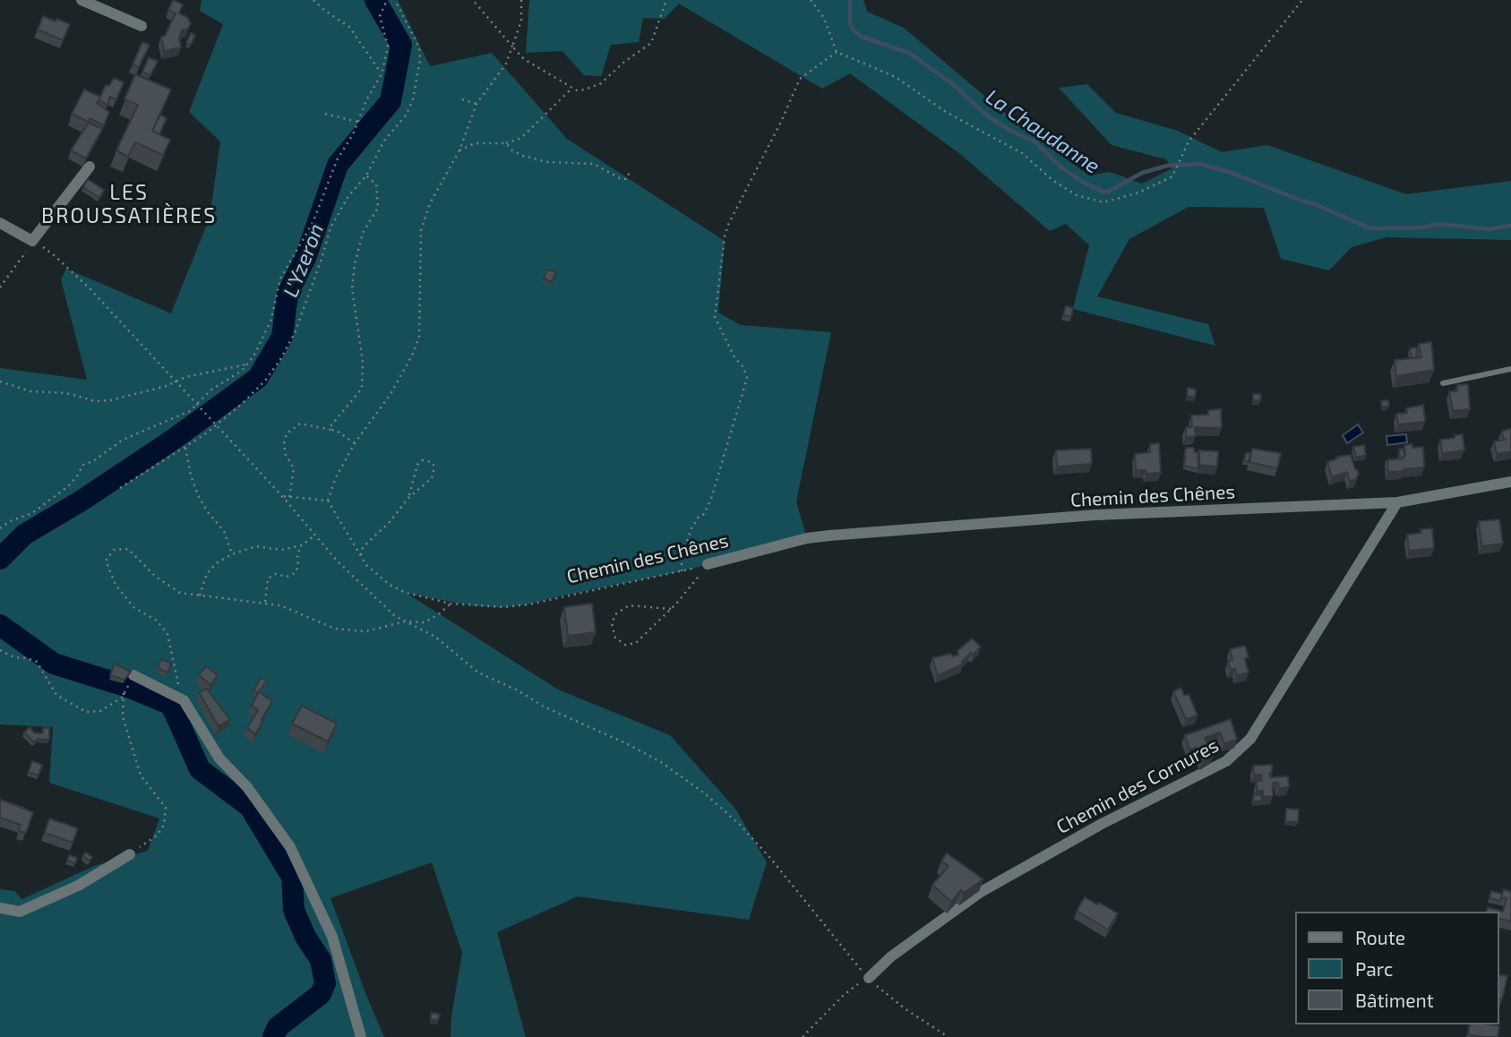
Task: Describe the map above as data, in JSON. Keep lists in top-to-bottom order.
{
  "streets": {
    "street": ["Chemin des Chênes", "Chemin des Cornures"]
  },
  "crossings": [
    ["Chemin des Chênes", "Chemin des Cornures"]
  ],
  "districts": ["LES BROUSSATIÈRES"],
  "water": ["La Chaudanne", "L'Yzeron"],
  "legend": ["Route", "Parc", "Bâtiment"]
}
